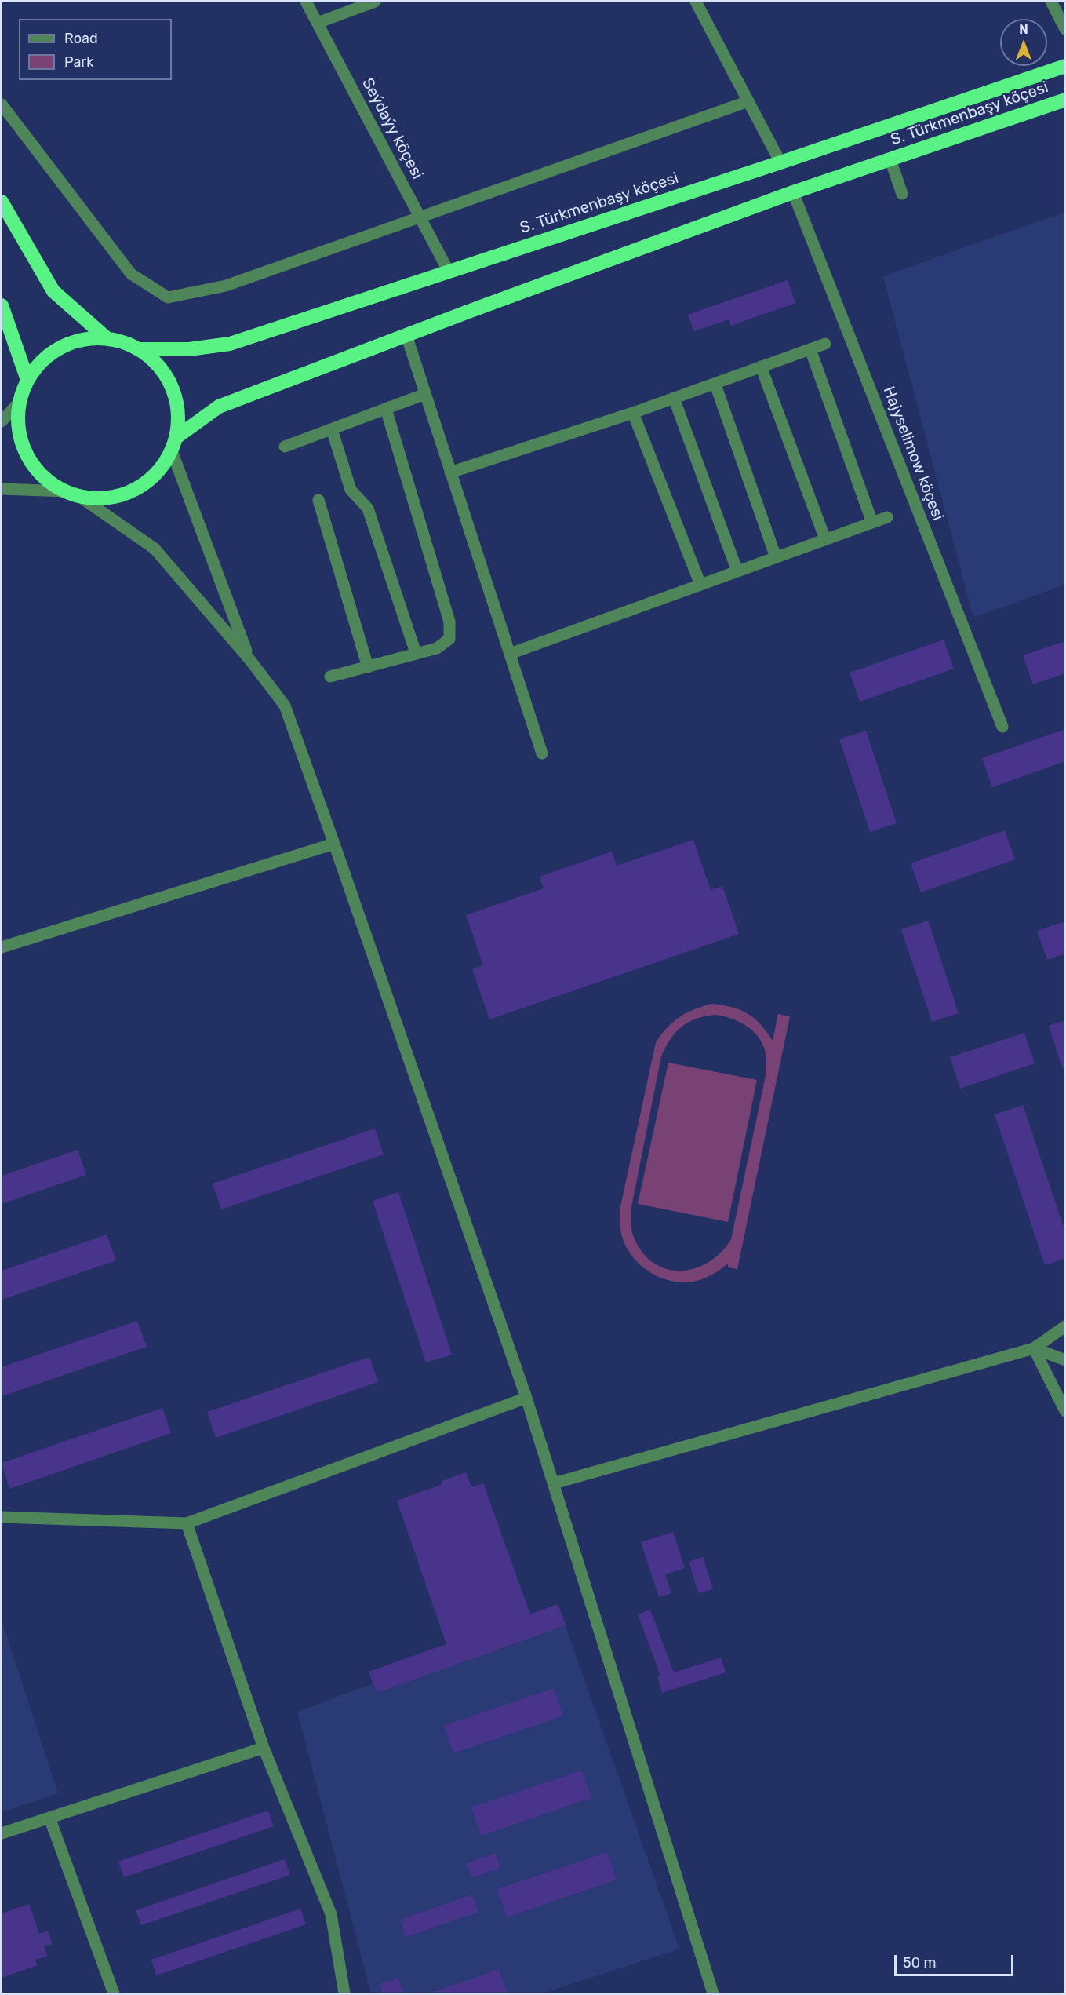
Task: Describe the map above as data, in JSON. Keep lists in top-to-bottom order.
{
  "streets": {
    "highway": ["S. Türkmenbaşy köçesi"],
    "street": ["Seýdaýy köçesi", "Hajyselimow köçesi"]
  },
  "crossings": [
    ["S. Türkmenbaşy köçesi", "Seýdaýy köçesi"],
    ["S. Türkmenbaşy köçesi", "Hajyselimow köçesi"]
  ],
  "legend": ["Road", "Park"],
  "scale_bar": "50 m",
  "north": "top"
}
